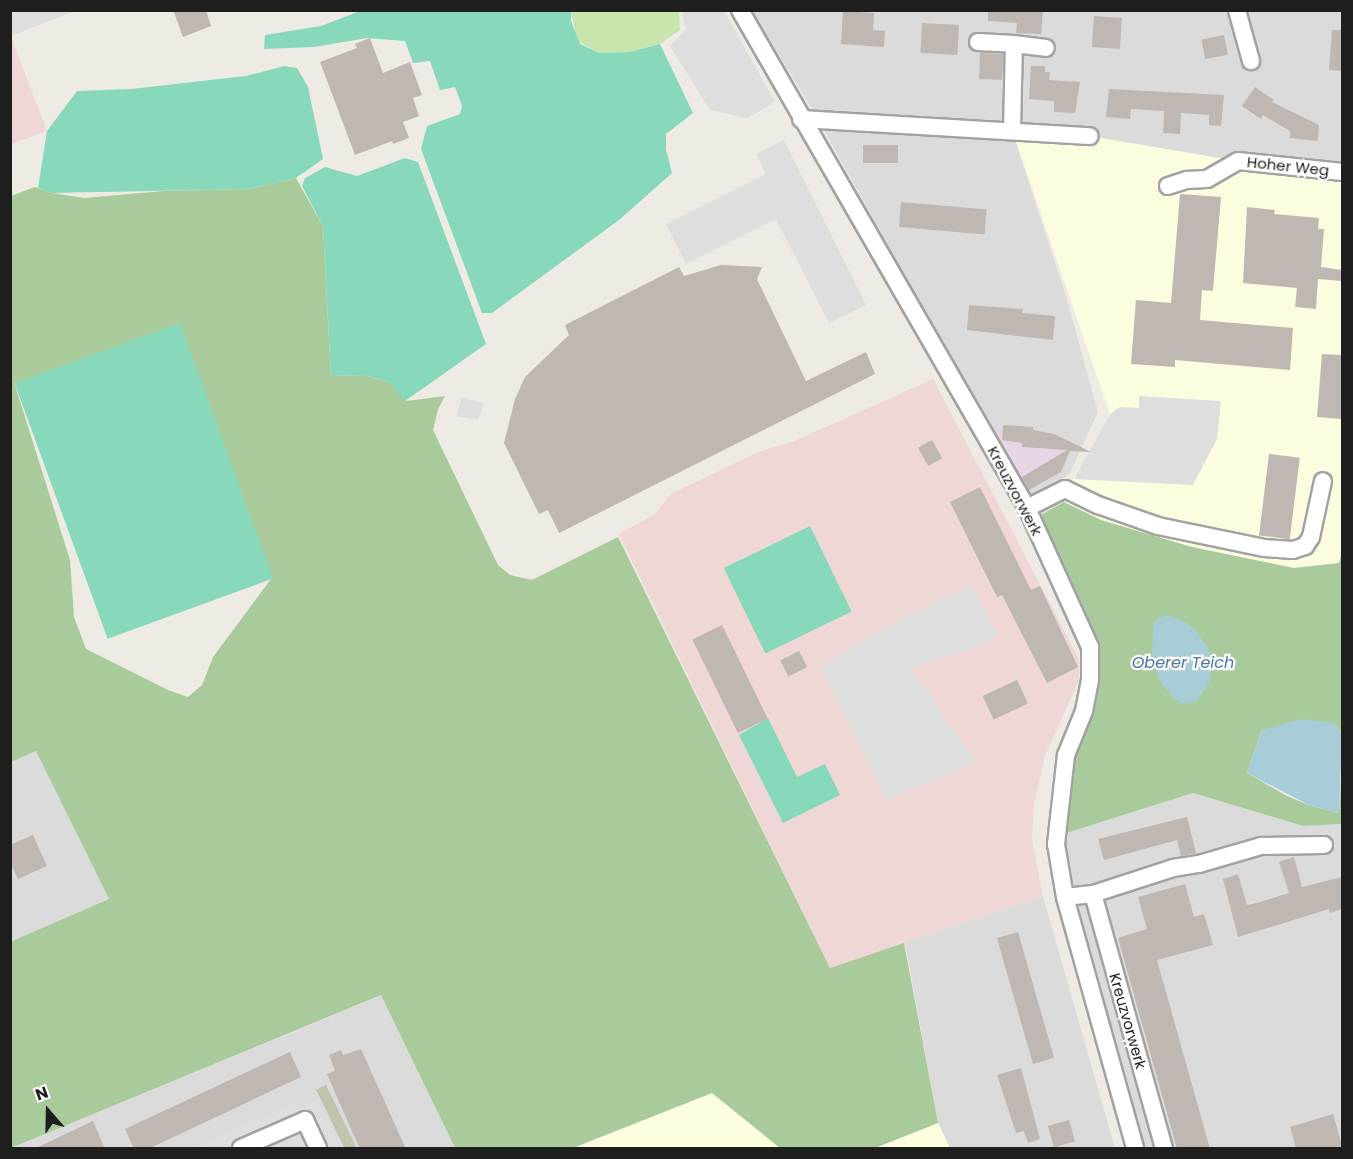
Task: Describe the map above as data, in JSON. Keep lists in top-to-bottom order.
{
  "streets": {
    "street": ["Hoher Weg", "Kreuzvorwerk"]
  },
  "water": ["Oberer Teich"],
  "north": "top"
}
